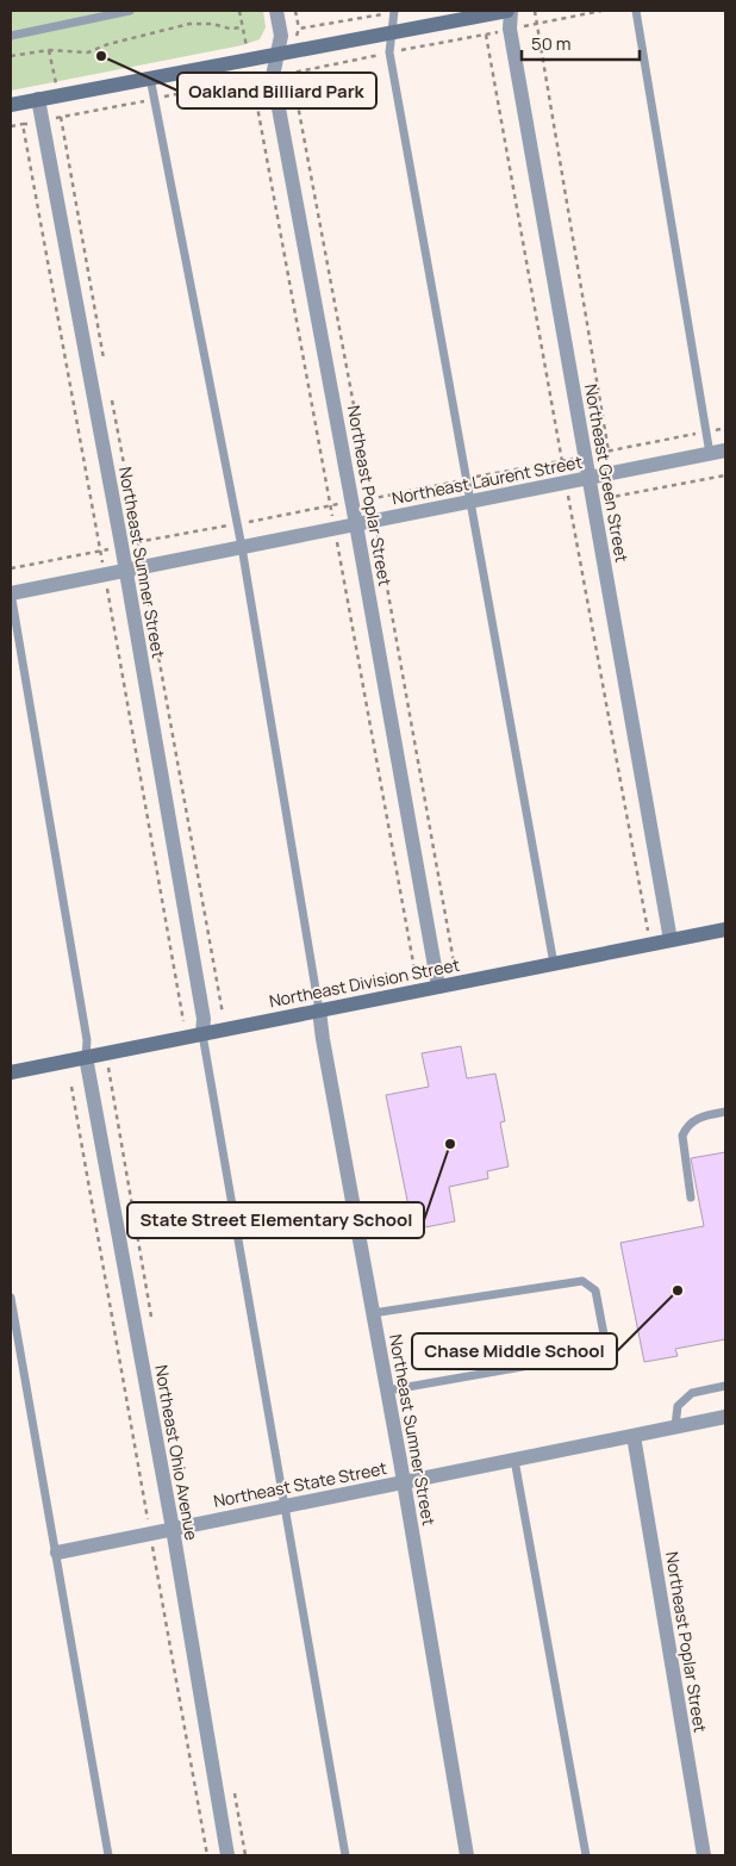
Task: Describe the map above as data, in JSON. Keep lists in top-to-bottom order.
{
  "streets": {
    "street": [
      "Northeast Green Street",
      "Northeast Laurent Street",
      "Northeast Poplar Street",
      "Northeast Sumner Street",
      "Northeast Division Street",
      "Northeast Ohio Avenue",
      "Northeast State Street"
    ]
  },
  "crossings": [
    ["Northeast Green Street", "Northeast Laurent Street"],
    ["Northeast Green Street", "Northeast Division Street"],
    ["Northeast Laurent Street", "Northeast Poplar Street"],
    ["Northeast Laurent Street", "Northeast Sumner Street"],
    ["Northeast Poplar Street", "Northeast Division Street"],
    ["Northeast Poplar Street", "Northeast State Street"],
    ["Northeast Sumner Street", "Northeast Division Street"],
    ["Northeast Sumner Street", "Northeast State Street"],
    ["Northeast Division Street", "Northeast Ohio Avenue"],
    ["Northeast Ohio Avenue", "Northeast State Street"]
  ],
  "places": ["Oakland Billiard Park", "State Street Elementary School", "Chase Middle School"],
  "scale_bar": "50 m"
}
